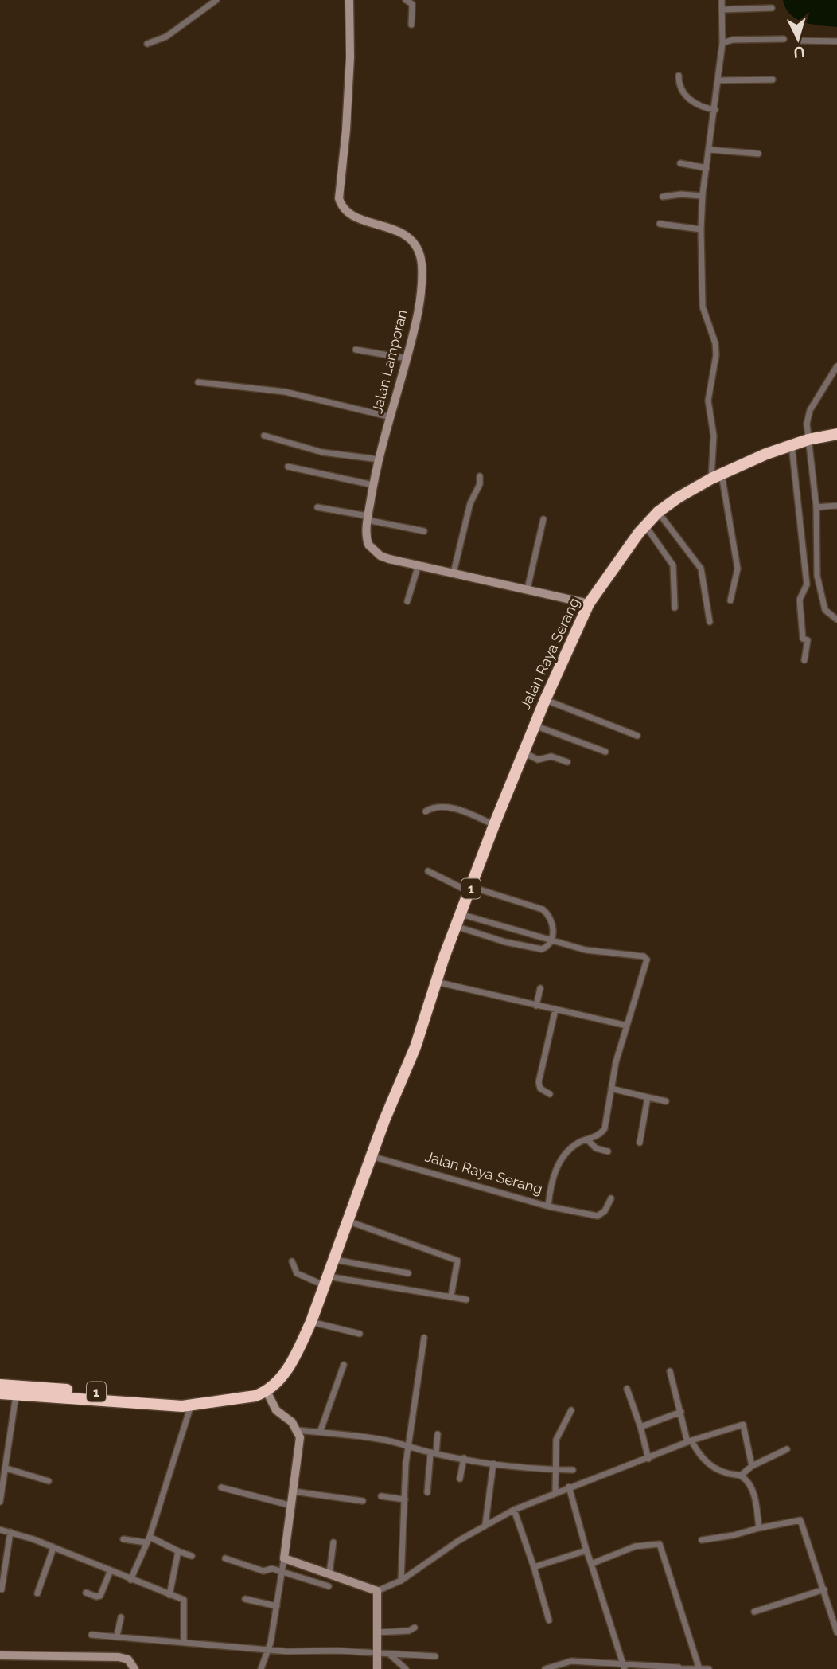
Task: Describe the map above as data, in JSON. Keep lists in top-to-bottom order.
{
  "streets": {
    "highway": ["Jalan Raya Serang", "1"],
    "street": ["Jalan Lamporan"]
  },
  "crossings": [
    ["Jalan Lamporan", "Jalan Raya Serang"],
    ["Jalan Raya Serang", "1"]
  ],
  "north": "bottom"
}
